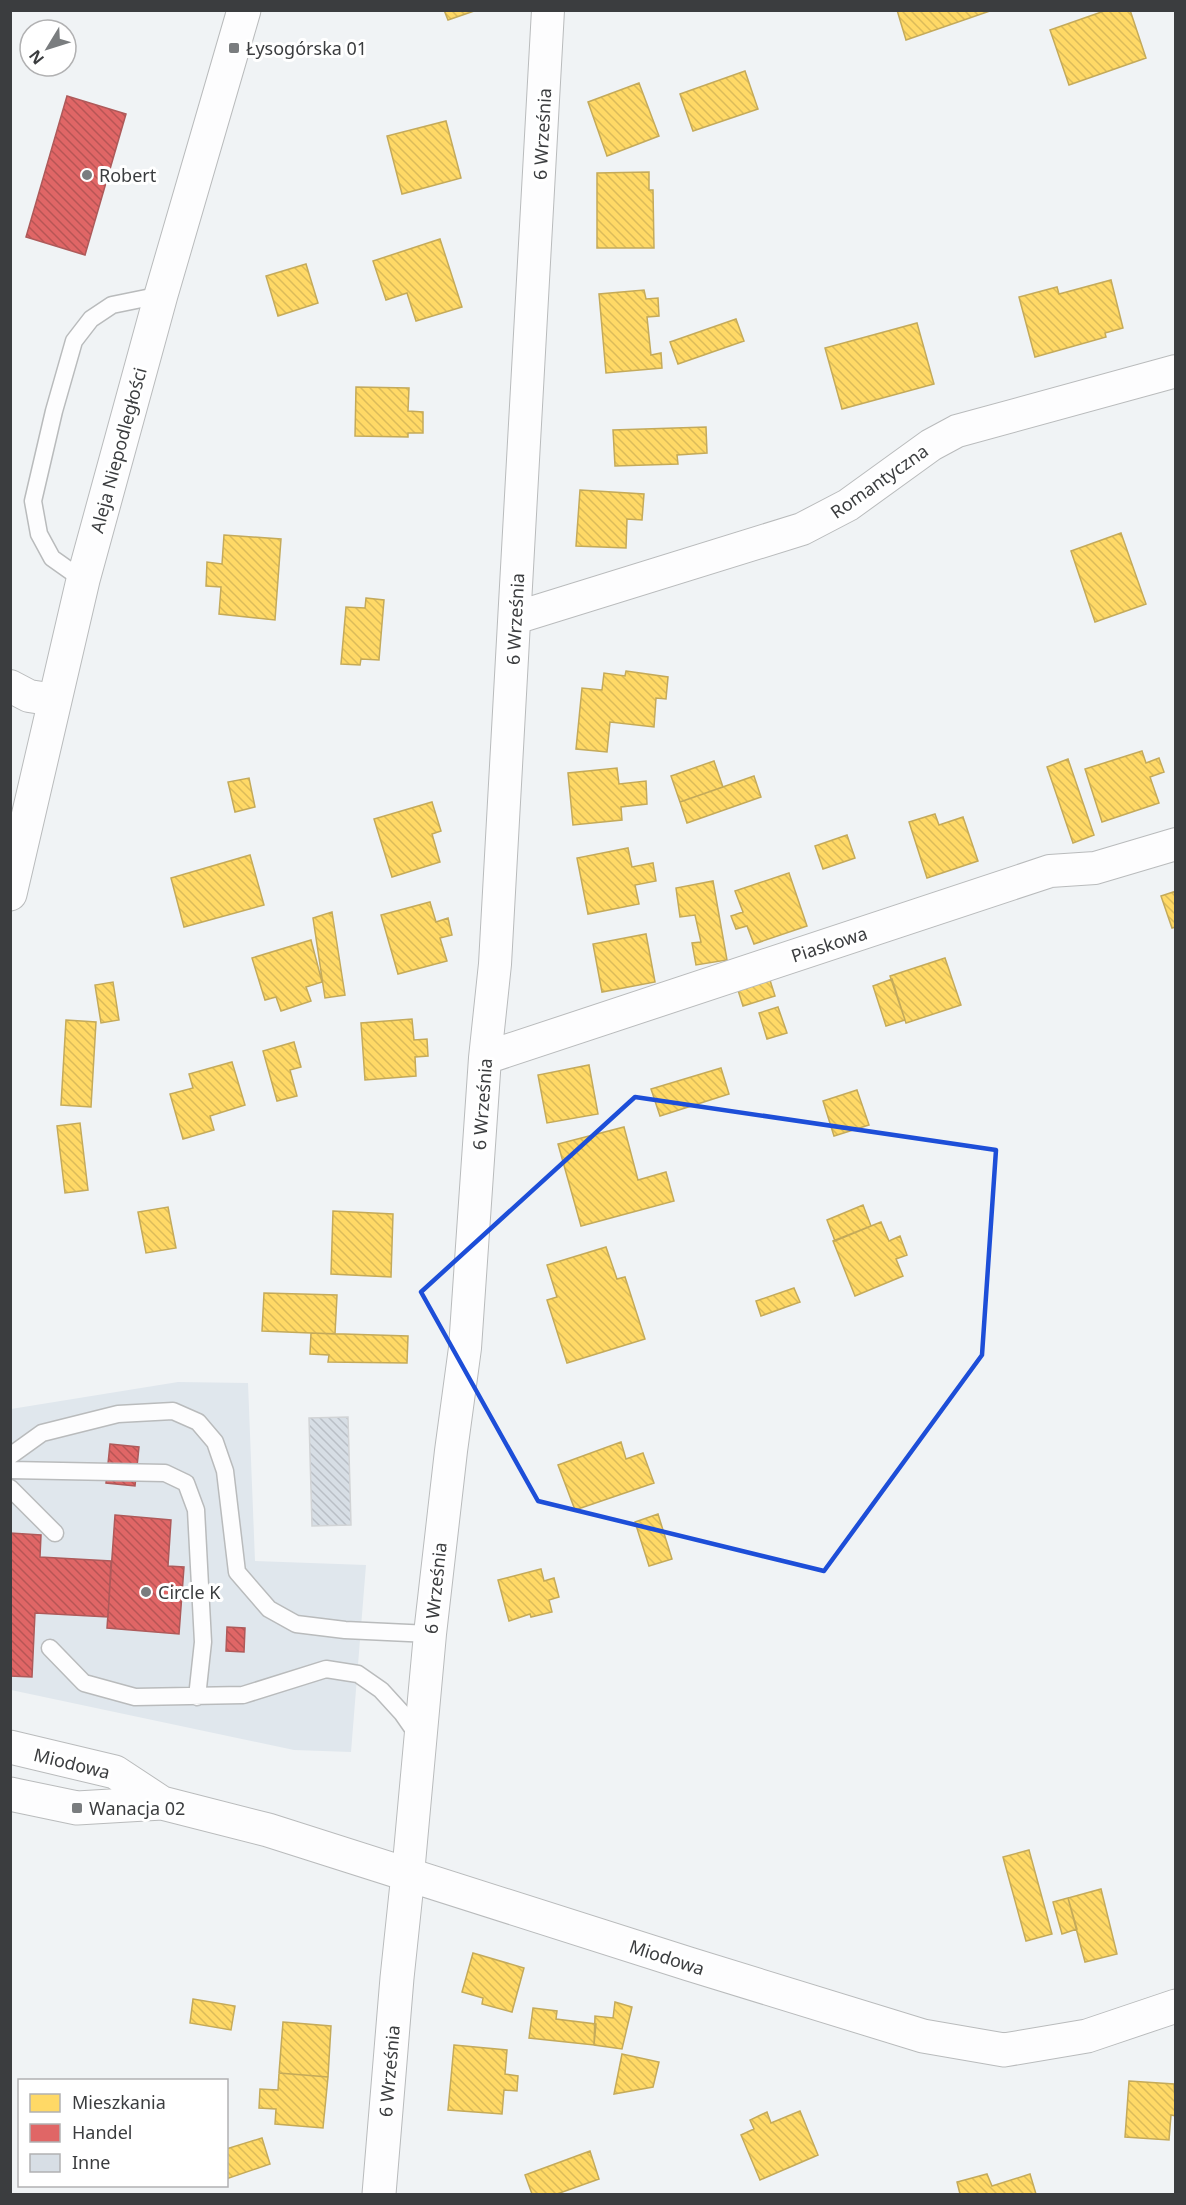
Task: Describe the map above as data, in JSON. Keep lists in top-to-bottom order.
{
  "streets": {
    "street": [
      "6 Września",
      "Aleja Niepodległości",
      "Romantyczna",
      "Piaskowa",
      "Miodowa"
    ]
  },
  "crossings": [
    ["6 Września", "Romantyczna"],
    ["6 Września", "Piaskowa"],
    ["6 Września", "Miodowa"]
  ],
  "places": {
    "transit": ["Łysogórska 01", "Wanacja 02"],
    "other": ["Robert", "Circle K"]
  },
  "legend": ["Mieszkania", "Handel", "Inne"],
  "north": "bottom left"
}
